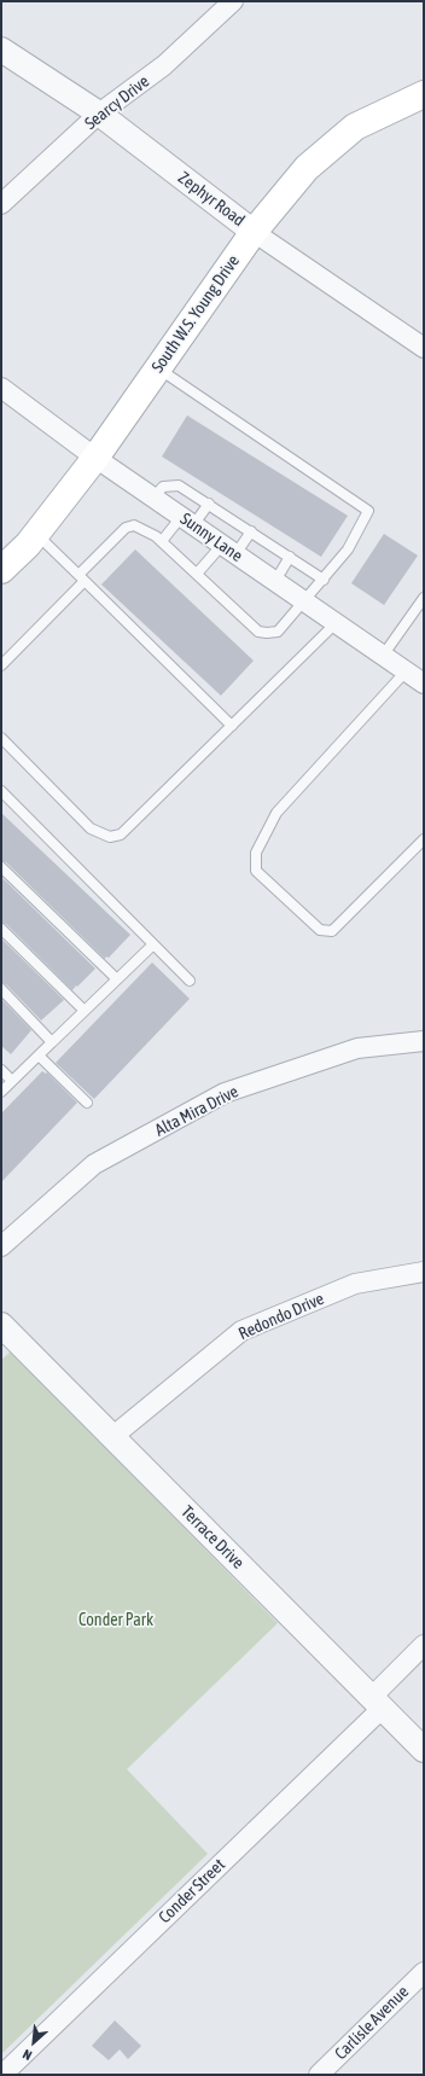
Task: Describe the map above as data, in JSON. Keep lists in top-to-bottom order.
{
  "streets": {
    "main road": ["South W.S. Young Drive"],
    "street": [
      "Searcy Drive",
      "Zephyr Road",
      "Sunny Lane",
      "Alta Mira Drive",
      "Redondo Drive",
      "Terrace Drive",
      "Conder Street",
      "Carlisle Avenue"
    ]
  },
  "crossings": [
    ["Searcy Drive", "Zephyr Road"],
    ["Zephyr Road", "South W.S. Young Drive"],
    ["South W.S. Young Drive", "Sunny Lane"],
    ["Redondo Drive", "Terrace Drive"],
    ["Terrace Drive", "Conder Street"]
  ],
  "parks": ["Conder Park"],
  "north": "bottom left"
}
